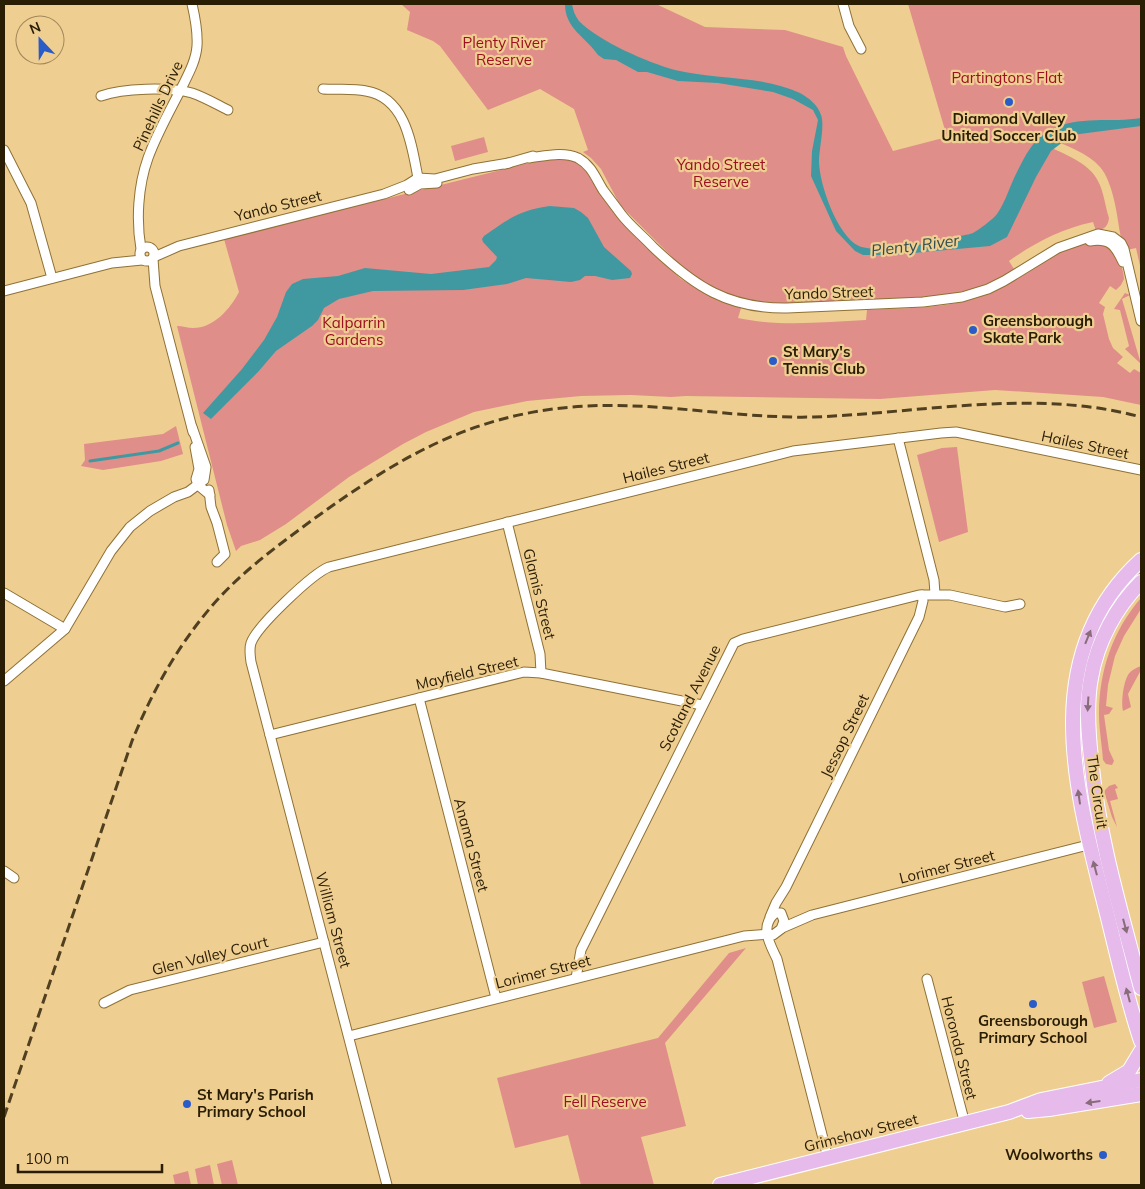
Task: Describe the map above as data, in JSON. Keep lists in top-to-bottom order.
{
  "streets": {
    "main road": ["The Circuit", "Grimshaw Street"],
    "street": [
      "Pinehills Drive",
      "Yando Street",
      "Hailes Street",
      "Glamis Street",
      "Mayfield Street",
      "Scotland Avenue",
      "Jessop Street",
      "Anama Street",
      "Lorimer Street",
      "William Street",
      "Glen Valley Court",
      "Horonda Street"
    ]
  },
  "crossings": [
    ["Pinehills Drive", "Yando Street"],
    ["Hailes Street", "Glamis Street"],
    ["Hailes Street", "William Street"],
    ["Glamis Street", "Mayfield Street"],
    ["Mayfield Street", "Scotland Avenue"],
    ["Mayfield Street", "Anama Street"],
    ["Mayfield Street", "William Street"],
    ["Scotland Avenue", "Jessop Street"],
    ["Scotland Avenue", "Lorimer Street"],
    ["Jessop Street", "Lorimer Street"],
    ["Jessop Street", "Grimshaw Street"],
    ["The Circuit", "Lorimer Street"],
    ["Anama Street", "Lorimer Street"],
    ["Lorimer Street", "William Street"],
    ["William Street", "Glen Valley Court"],
    ["Horonda Street", "Grimshaw Street"]
  ],
  "water": ["Plenty River"],
  "parks": [
    "Plenty River Reserve",
    "Partingtons Flat",
    "Yando Street Reserve",
    "Kalparrin Gardens",
    "Fell Reserve"
  ],
  "places": [
    "Diamond Valley United Soccer Club",
    "Greensborough Skate Park",
    "St Mary's Tennis Club",
    "Greensborough Primary School",
    "St Mary's Parish Primary School",
    "Woolworths"
  ],
  "scale_bar": "100 m",
  "north": "top"
}
